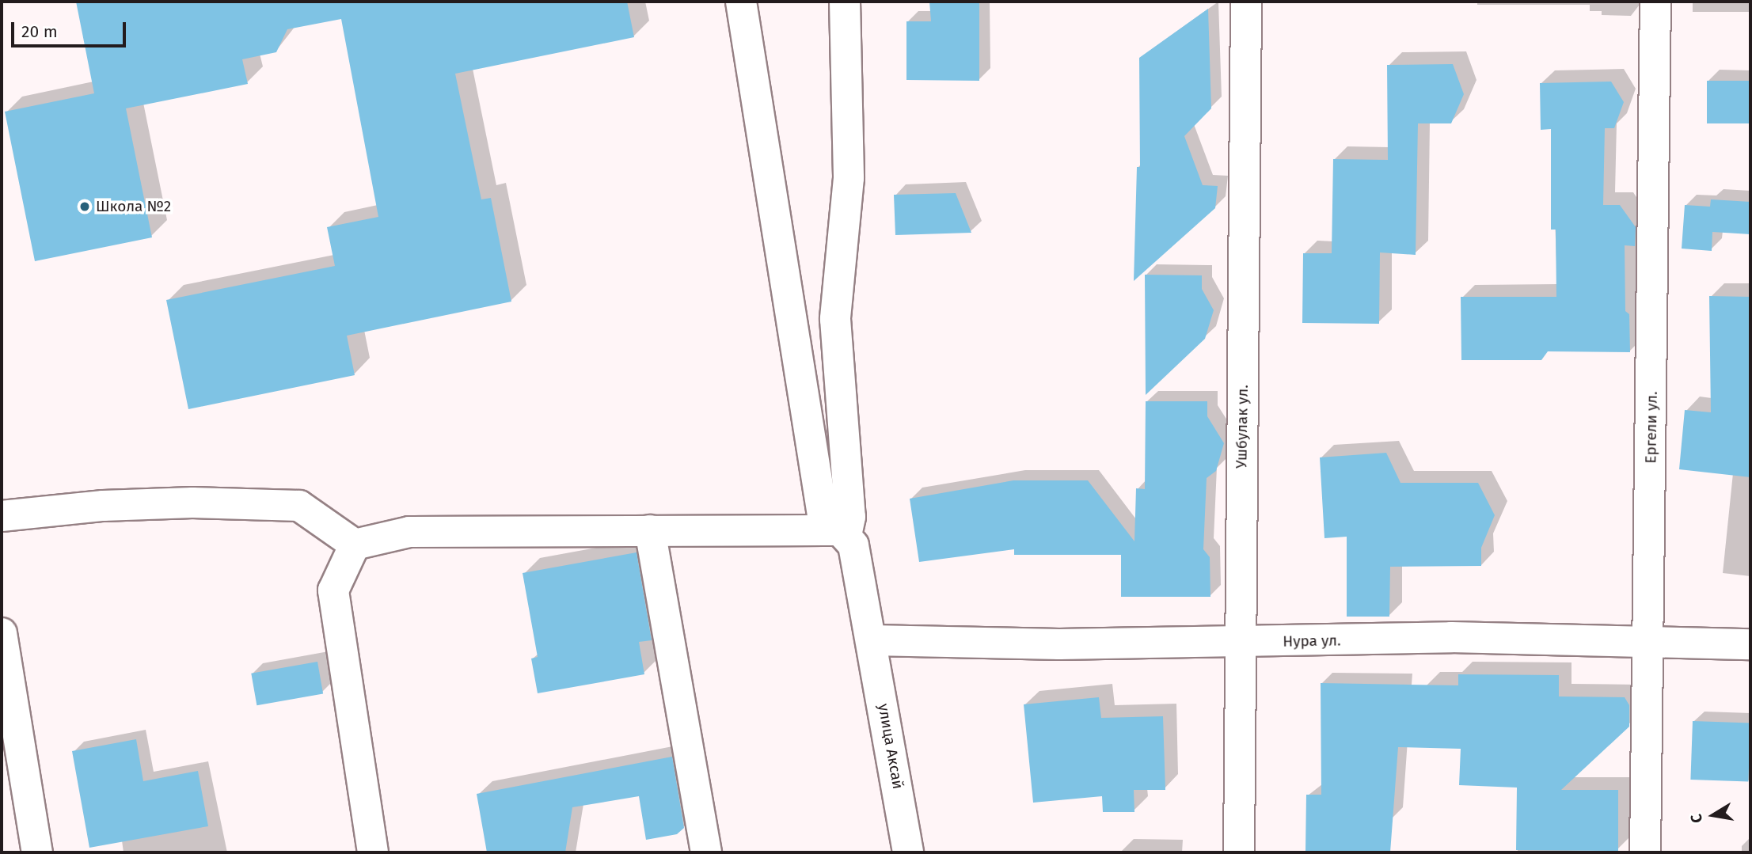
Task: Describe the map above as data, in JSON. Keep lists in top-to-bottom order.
{
  "streets": {
    "street": [
      "Ушбулак ул.",
      "Ергели ул.",
      "Нура ул.",
      "улица Аксай"
    ]
  },
  "crossings": [
    ["Ушбулак ул.", "Нура ул."],
    ["Ергели ул.", "Нура ул."],
    ["Нура ул.", "улица Аксай"]
  ],
  "places": ["Школа №2"],
  "scale_bar": "20 m",
  "north": "left"
}
